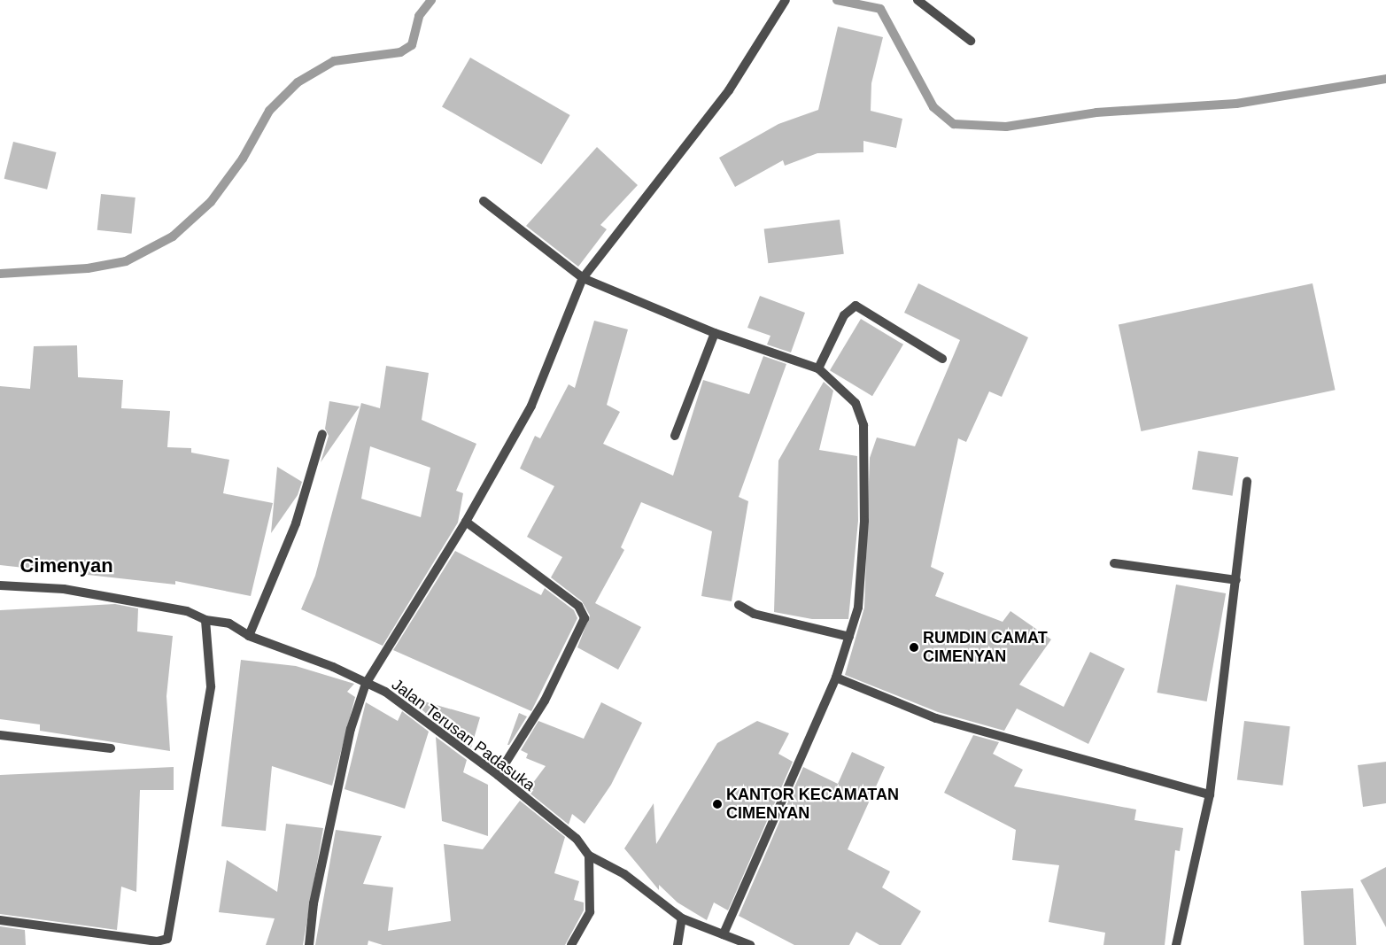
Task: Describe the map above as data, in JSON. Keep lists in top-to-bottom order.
{
  "streets": {
    "street": ["Jalan Terusan Padasuka"]
  },
  "districts": ["Cimenyan"],
  "places": ["RUMDIN CAMAT CIMENYAN", "KANTOR KECAMATAN CIMENYAN"]
}
